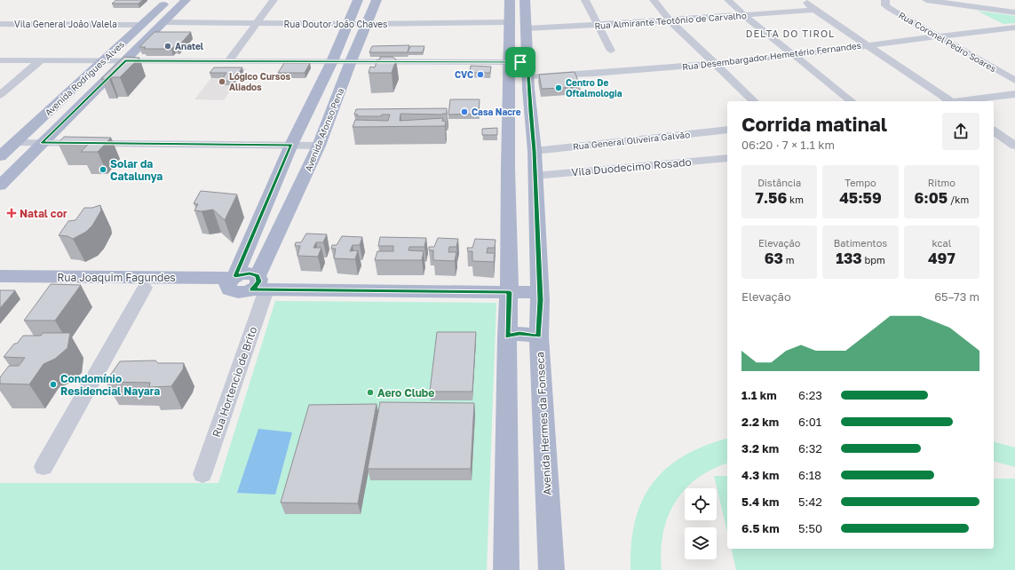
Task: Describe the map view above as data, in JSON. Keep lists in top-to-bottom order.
{
  "streets": {
    "main road": [
      "Avenida Rodrigues Alves",
      "Avenida Afonso Pena",
      "Rua Joaquim Fagundes",
      "Avenida Hermes da Fonseca"
    ],
    "street": [
      "Rua Almirante Teotônio de Carvalho",
      "Vila General João Valela",
      "Rua Doutor João Chaves",
      "Rua Coronel Pedro Soares",
      "Rua Desembargador Hemetério Fernandes",
      "Rua General Oliveira Galvão",
      "Vila Duodecimo Rosado",
      "Rua Hortencio de Brito"
    ]
  },
  "crossings": [
    ["Rua Almirante Teotônio de Carvalho", "Avenida Hermes da Fonseca"],
    ["Vila General João Valela", "Avenida Rodrigues Alves"],
    ["Rua Doutor João Chaves", "Avenida Rodrigues Alves"],
    ["Rua Doutor João Chaves", "Avenida Afonso Pena"],
    ["Rua Coronel Pedro Soares", "Rua Desembargador Hemetério Fernandes"],
    ["Rua Desembargador Hemetério Fernandes", "Avenida Rodrigues Alves"],
    ["Rua Desembargador Hemetério Fernandes", "Avenida Afonso Pena"],
    ["Rua Desembargador Hemetério Fernandes", "Avenida Hermes da Fonseca"],
    ["Avenida Afonso Pena", "Rua Joaquim Fagundes"],
    ["Avenida Afonso Pena", "Rua Hortencio de Brito"],
    ["Rua General Oliveira Galvão", "Avenida Hermes da Fonseca"],
    ["Vila Duodecimo Rosado", "Avenida Hermes da Fonseca"]
  ],
  "districts": ["DELTA DO TIROL"],
  "places": {
    "other": [
      "Anatel",
      "CVC",
      "Lógico Cursos Aliados",
      "Centro De Oftalmologia",
      "Casa Nacre",
      "Solar da Catalunya",
      "Condomínio Residencial Nayara",
      "Aero Clube"
    ],
    "health": ["Natal cor"]
  },
  "page": {
    "heading": ["Corrida matinal", "06:20 · 7 × 1.1 km"],
    "stats": [
      ["Distância", "7.56 km"],
      ["Tempo", "45:59"],
      ["Ritmo", "6:05 /km"],
      ["Elevação", "63 m"],
      ["Batimentos", "133 bpm"],
      ["kcal", "497"]
    ],
    "chart": ["Elevação", "65–73 m"],
    "list": [
      {
        "name": "1.1 km",
        "note": "6:23"
      },
      {
        "name": "2.2 km",
        "note": "6:01"
      },
      {
        "name": "3.2 km",
        "note": "6:32"
      },
      {
        "name": "4.3 km",
        "note": "6:18"
      },
      {
        "name": "5.4 km",
        "note": "5:42"
      },
      {
        "name": "6.5 km",
        "note": "5:50"
      }
    ]
  }
}
